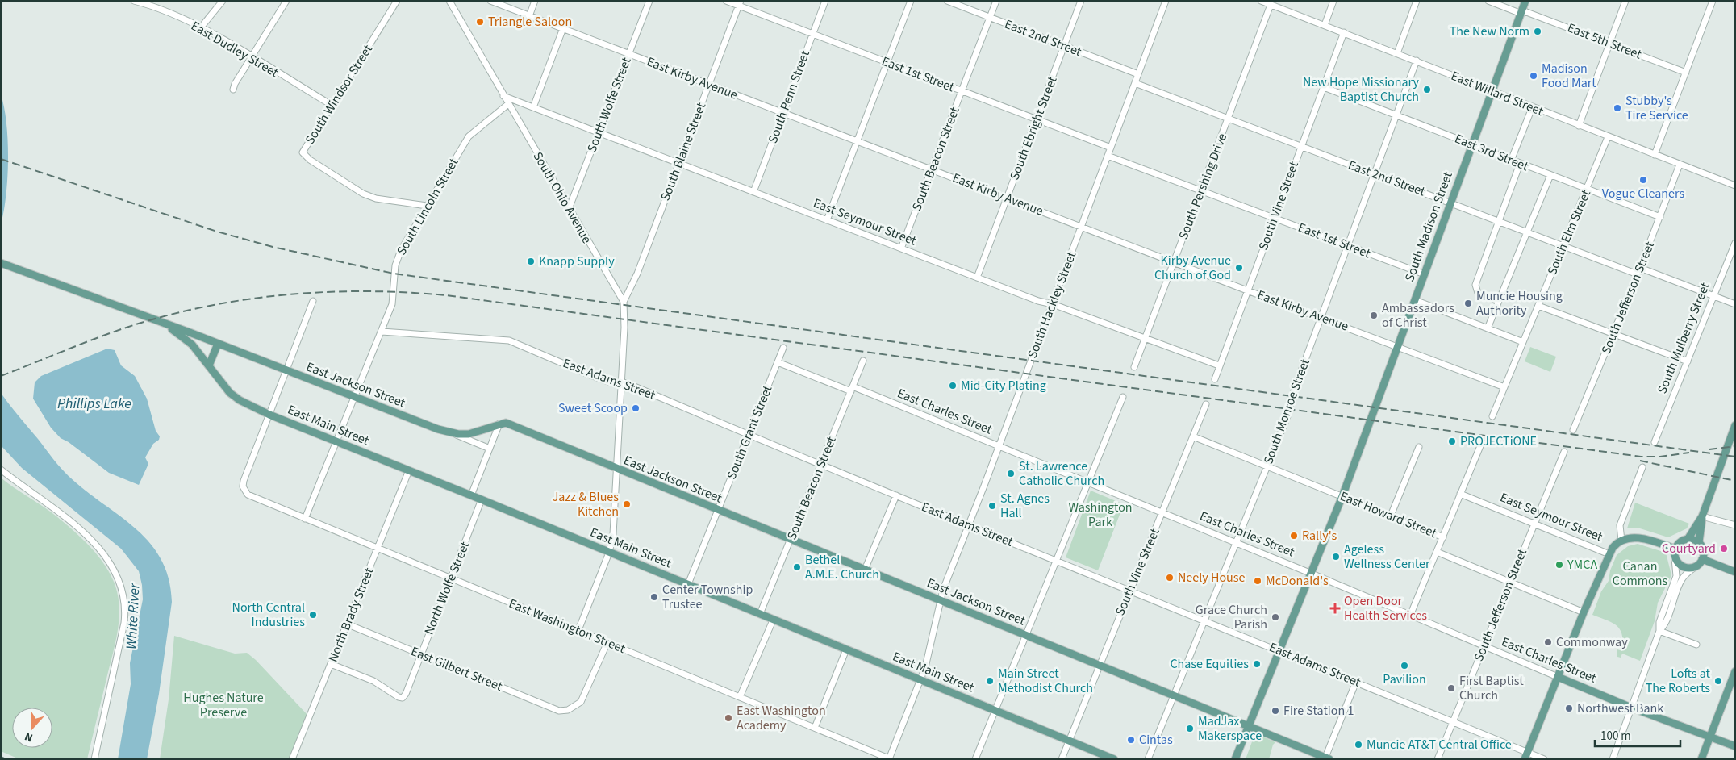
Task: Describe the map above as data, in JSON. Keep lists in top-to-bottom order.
{
  "streets": {
    "main road": [
      "East Seymour Street",
      "South Madison Street",
      "East Jackson Street",
      "East Charles Street",
      "East Main Street"
    ],
    "street": [
      "East 2nd Street",
      "East 5th Street",
      "East Dudley Street",
      "East 1st Street",
      "East Kirby Avenue",
      "East Willard Street",
      "South Windsor Street",
      "South Penn Street",
      "South Wolfe Street",
      "South Ebright Street",
      "South Blaine Street",
      "East 3rd Street",
      "South Beacon Street",
      "South Pershing Drive",
      "South Ohio Avenue",
      "South Vine Street",
      "South Lincoln Street",
      "South Elm Street",
      "South Jefferson Street",
      "South Hackley Street",
      "South Mulberry Street",
      "East Adams Street",
      "South Monroe Street",
      "South Grant Street",
      "East Howard Street",
      "North Wolfe Street",
      "North Brady Street",
      "East Washington Street",
      "East Gilbert Street"
    ]
  },
  "crossings": [
    ["East 2nd Street", "South Ebright Street"],
    ["East 2nd Street", "South Beacon Street"],
    ["East 2nd Street", "South Pershing Drive"],
    ["East 2nd Street", "South Vine Street"],
    ["East 2nd Street", "South Madison Street"],
    ["East 2nd Street", "South Elm Street"],
    ["East 2nd Street", "South Jefferson Street"],
    ["East 2nd Street", "South Hackley Street"],
    ["East 2nd Street", "South Monroe Street"],
    ["East 5th Street", "South Madison Street"],
    ["East Dudley Street", "South Windsor Street"],
    ["East 1st Street", "South Penn Street"],
    ["East 1st Street", "South Ebright Street"],
    ["East 1st Street", "South Blaine Street"],
    ["East 1st Street", "South Beacon Street"],
    ["East 1st Street", "South Pershing Drive"],
    ["East 1st Street", "South Vine Street"],
    ["East 1st Street", "South Madison Street"],
    ["East 1st Street", "South Hackley Street"],
    ["East 1st Street", "South Monroe Street"],
    ["East Kirby Avenue", "South Penn Street"],
    ["East Kirby Avenue", "South Wolfe Street"],
    ["East Kirby Avenue", "South Ebright Street"],
    ["East Kirby Avenue", "South Blaine Street"],
    ["East Kirby Avenue", "South Beacon Street"],
    ["East Kirby Avenue", "South Pershing Drive"],
    ["East Kirby Avenue", "South Vine Street"],
    ["East Kirby Avenue", "South Madison Street"],
    ["East Kirby Avenue", "South Elm Street"],
    ["East Kirby Avenue", "South Hackley Street"],
    ["East Kirby Avenue", "South Monroe Street"],
    ["East Willard Street", "South Pershing Drive"],
    ["East Willard Street", "South Vine Street"],
    ["East Willard Street", "South Madison Street"],
    ["East Willard Street", "South Elm Street"],
    ["East Willard Street", "South Jefferson Street"],
    ["East Willard Street", "South Monroe Street"],
    ["South Windsor Street", "South Lincoln Street"],
    ["South Penn Street", "East Seymour Street"],
    ["South Wolfe Street", "South Ohio Avenue"],
    ["South Wolfe Street", "East Seymour Street"],
    ["South Ebright Street", "East Seymour Street"],
    ["South Blaine Street", "South Ohio Avenue"],
    ["South Blaine Street", "East Seymour Street"],
    ["East 3rd Street", "South Vine Street"],
    ["East 3rd Street", "South Madison Street"],
    ["East 3rd Street", "South Elm Street"],
    ["East 3rd Street", "South Jefferson Street"],
    ["East 3rd Street", "South Monroe Street"],
    ["South Beacon Street", "East Seymour Street"],
    ["South Beacon Street", "East Adams Street"],
    ["South Beacon Street", "East Jackson Street"],
    ["South Beacon Street", "East Charles Street"],
    ["South Beacon Street", "East Main Street"],
    ["South Pershing Drive", "East Seymour Street"],
    ["South Ohio Avenue", "South Lincoln Street"],
    ["South Ohio Avenue", "East Seymour Street"],
    ["South Ohio Avenue", "East Adams Street"],
    ["South Ohio Avenue", "East Jackson Street"],
    ["South Ohio Avenue", "East Main Street"],
    ["South Ohio Avenue", "East Washington Street"],
    ["South Vine Street", "East Seymour Street"],
    ["South Vine Street", "East Adams Street"],
    ["South Vine Street", "East Jackson Street"],
    ["South Vine Street", "East Charles Street"],
    ["South Vine Street", "East Main Street"],
    ["South Vine Street", "East Howard Street"],
    ["South Lincoln Street", "East Adams Street"],
    ["South Lincoln Street", "East Jackson Street"],
    ["South Lincoln Street", "East Main Street"],
    ["South Lincoln Street", "East Washington Street"],
    ["East Seymour Street", "South Jefferson Street"],
    ["East Seymour Street", "South Hackley Street"],
    ["South Madison Street", "East Adams Street"],
    ["South Madison Street", "East Jackson Street"],
    ["South Madison Street", "East Charles Street"],
    ["South Madison Street", "East Howard Street"],
    ["South Jefferson Street", "East Adams Street"],
    ["South Jefferson Street", "East Charles Street"],
    ["South Jefferson Street", "East Howard Street"],
    ["South Hackley Street", "East Adams Street"],
    ["South Hackley Street", "East Jackson Street"],
    ["South Hackley Street", "East Charles Street"],
    ["South Hackley Street", "East Main Street"],
    ["South Hackley Street", "East Washington Street"],
    ["East Adams Street", "South Monroe Street"],
    ["East Adams Street", "South Grant Street"],
    ["East Jackson Street", "South Monroe Street"],
    ["East Jackson Street", "East Main Street"],
    ["East Jackson Street", "South Grant Street"],
    ["East Charles Street", "South Monroe Street"],
    ["East Charles Street", "South Grant Street"],
    ["South Monroe Street", "East Howard Street"],
    ["East Main Street", "South Grant Street"],
    ["East Main Street", "North Wolfe Street"],
    ["East Main Street", "North Brady Street"],
    ["East Main Street", "East Washington Street"],
    ["North Wolfe Street", "North Brady Street"],
    ["North Wolfe Street", "East Washington Street"],
    ["North Wolfe Street", "East Gilbert Street"],
    ["North Brady Street", "East Washington Street"],
    ["North Brady Street", "East Gilbert Street"],
    ["East Washington Street", "East Gilbert Street"]
  ],
  "water": ["Phillips Lake", "White River"],
  "parks": ["Washington Park", "Canan Commons", "Hughes Nature Preserve"],
  "places": {
    "other": [
      "Triangle Saloon",
      "The New Norm",
      "Madison Food Mart",
      "New Hope Missionary Baptist Church",
      "Stubby's Tire Service",
      "Vogue Cleaners",
      "Knapp Supply",
      "Kirby Avenue Church of God",
      "Muncie Housing Authority",
      "Ambassadors of Christ",
      "Mid-City Plating",
      "Sweet Scoop",
      "PROJECTiONE",
      "St. Lawrence Catholic Church",
      "Jazz & Blues Kitchen",
      "St. Agnes Hall",
      "Rally's",
      "Courtyard",
      "Ageless Wellness Center",
      "YMCA",
      "Bethel A.M.E. Church",
      "Neely House",
      "McDonald's",
      "Center Township Trustee",
      "North Central Industries",
      "Grace Church Parish",
      "Commonway",
      "Chase Equities",
      "Pavilion",
      "Main Street Methodist Church",
      "Lofts at The Roberts",
      "First Baptist Church",
      "Northwest Bank",
      "Fire Station 1",
      "East Washington Academy",
      "MadJax Makerspace",
      "Cintas",
      "Muncie AT&T Central Office"
    ],
    "health": ["Open Door Health Services"]
  },
  "scale_bar": "100 m",
  "north": "bottom"
}
